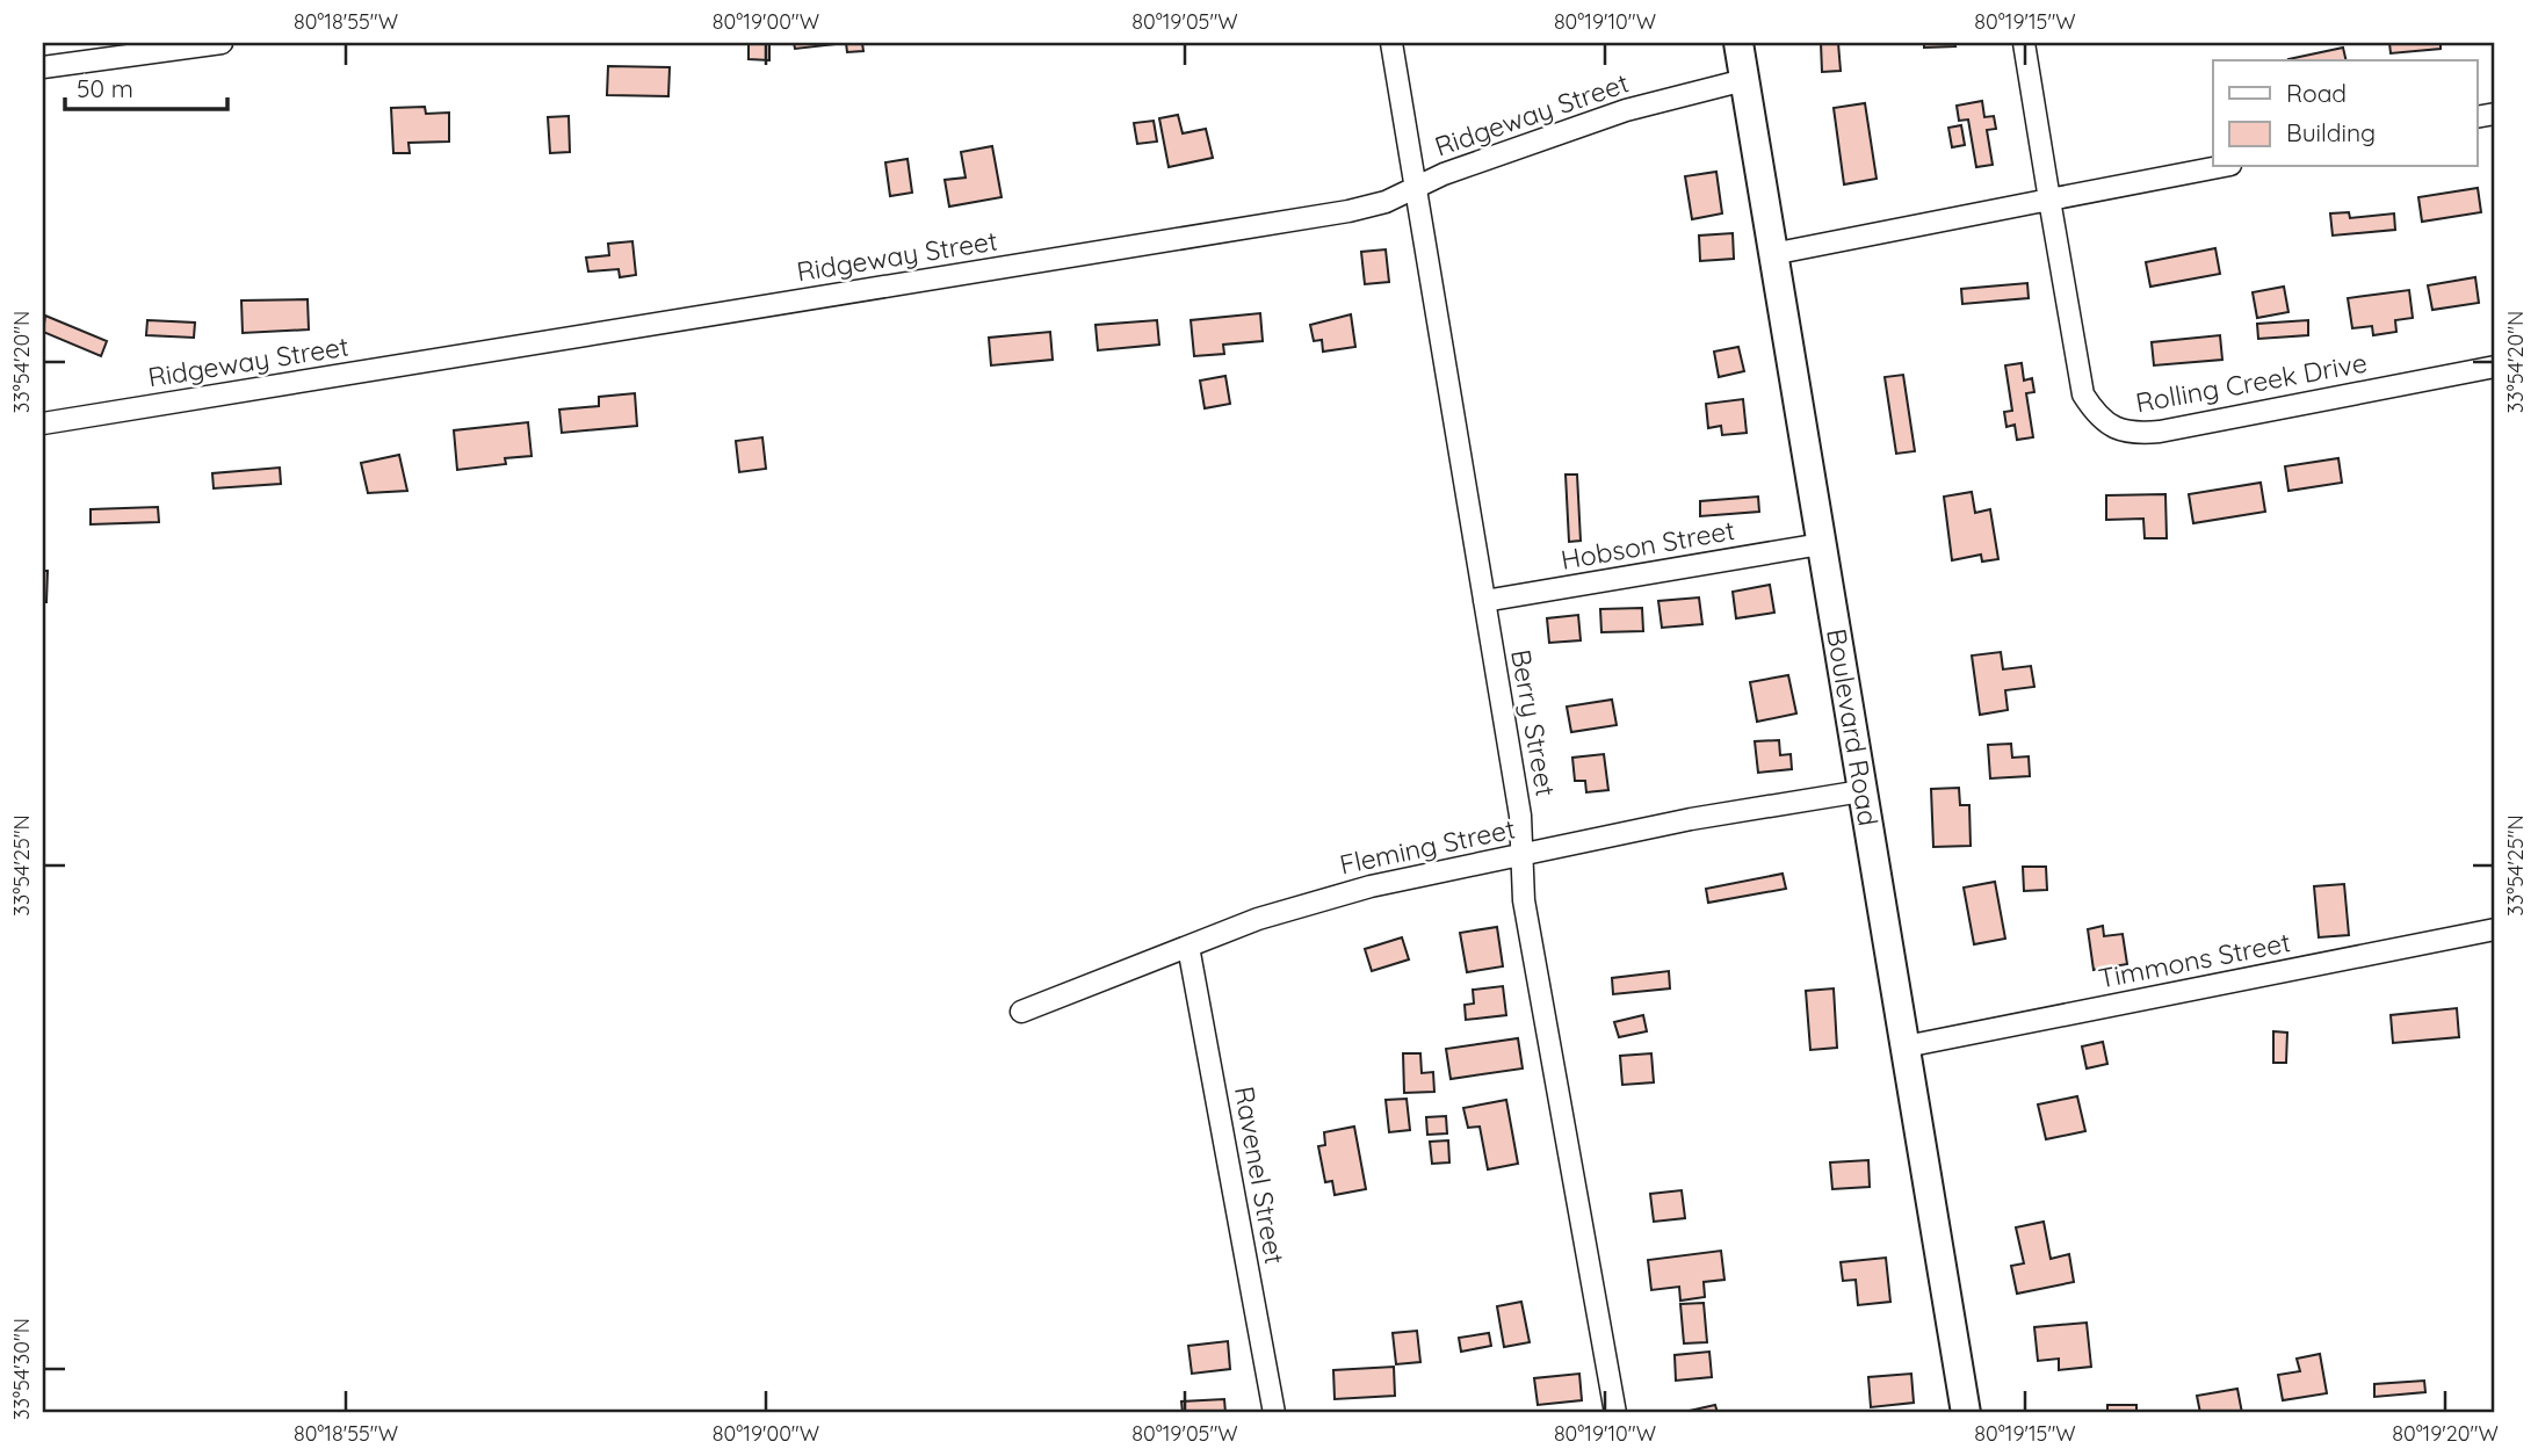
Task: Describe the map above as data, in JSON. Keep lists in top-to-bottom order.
{
  "streets": {
    "street": [
      "Ridgeway Street",
      "Rolling Creek Drive",
      "Hobson Street",
      "Berry Street",
      "Boulevard Road",
      "Fleming Street",
      "Timmons Street",
      "Ravenel Street"
    ]
  },
  "crossings": [
    ["Ridgeway Street", "Berry Street"],
    ["Ridgeway Street", "Boulevard Road"],
    ["Hobson Street", "Berry Street"],
    ["Hobson Street", "Boulevard Road"],
    ["Berry Street", "Fleming Street"],
    ["Boulevard Road", "Fleming Street"],
    ["Boulevard Road", "Timmons Street"],
    ["Fleming Street", "Ravenel Street"]
  ],
  "legend": ["Road", "Building"],
  "scale_bar": "50 m",
  "coordinates": [
    "80°18'55\"W",
    "80°19'00\"W",
    "80°19'05\"W",
    "80°19'10\"W",
    "80°19'15\"W",
    "33°54'20\"N",
    "33°54'25\"N",
    "33°54'30\"N",
    "80°19'20\"W"
  ]
}
